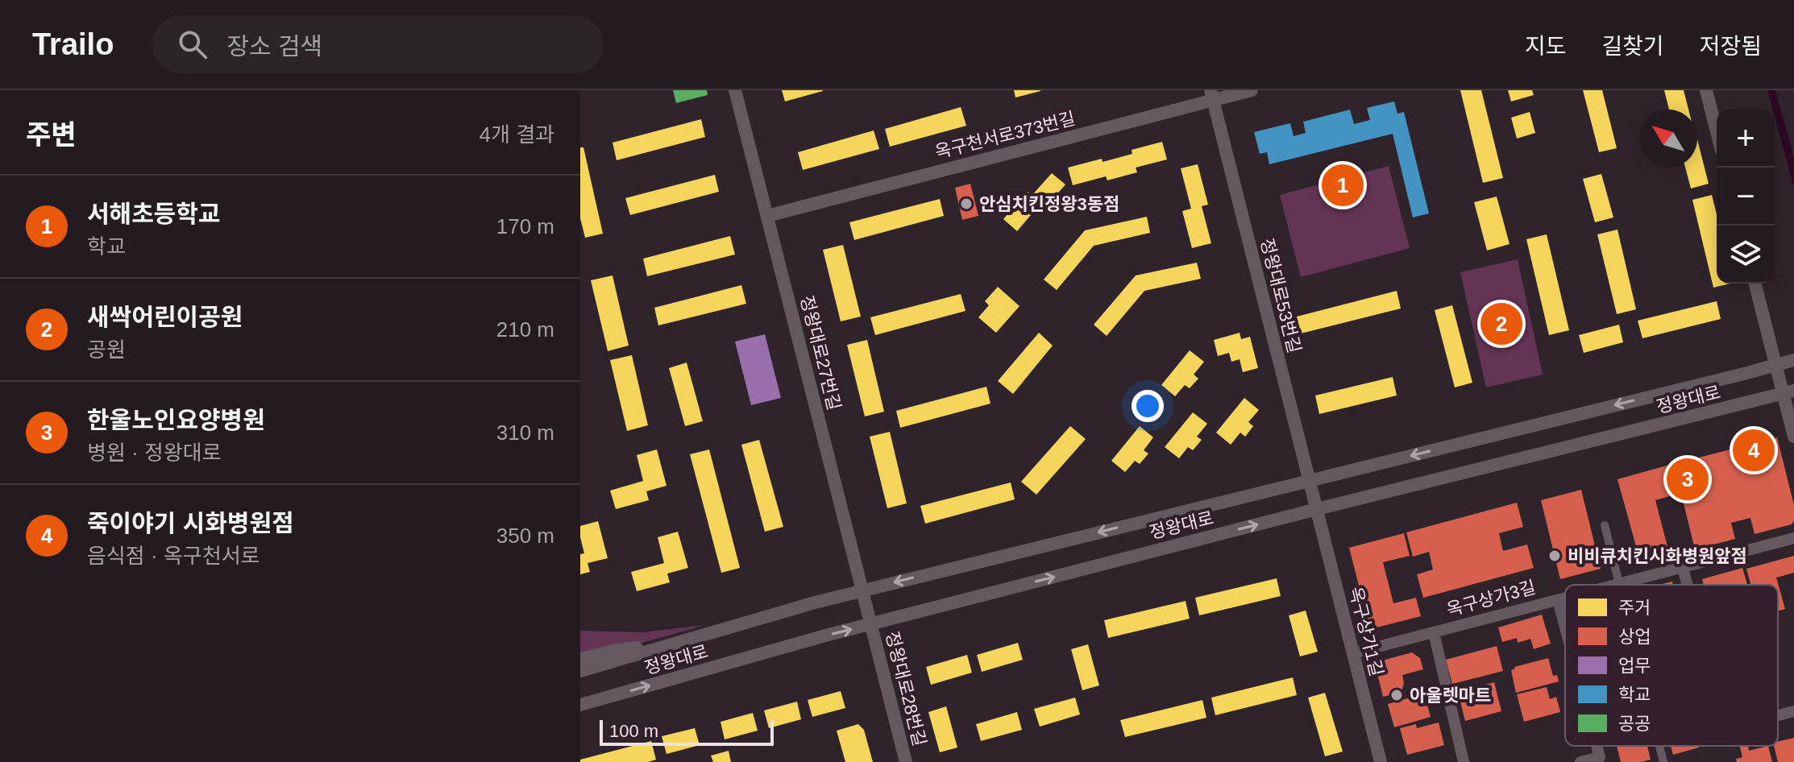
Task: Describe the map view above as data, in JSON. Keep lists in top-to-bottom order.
{
  "streets": {
    "street": [
      "옥구천서로373번길",
      "정왕대로53번길",
      "정왕대로27번길",
      "정왕대로",
      "옥구상가3길",
      "옥구상가1길",
      "정왕대로28번길"
    ]
  },
  "crossings": [
    ["옥구천서로373번길", "정왕대로53번길"],
    ["옥구천서로373번길", "정왕대로27번길"],
    ["정왕대로53번길", "정왕대로"],
    ["정왕대로53번길", "옥구상가1길"],
    ["정왕대로27번길", "정왕대로"],
    ["정왕대로27번길", "정왕대로28번길"],
    ["정왕대로", "옥구상가1길"],
    ["정왕대로", "정왕대로28번길"],
    ["옥구상가3길", "옥구상가1길"]
  ],
  "places": ["안심치킨정왕3동점", "비비큐치킨시화병원앞점", "아울렛마트"],
  "legend": [
    "주거",
    "상업",
    "업무",
    "학교",
    "공공"
  ],
  "scale_bar": "100 m",
  "north": "top left",
  "page": {
    "header": "Trailo",
    "search": "장소 검색",
    "nav": ["지도", "길찾기", "저장됨"],
    "heading": ["주변", "4개 결과"],
    "map_buttons": ["+", "−"],
    "pins": [
      "1",
      "2",
      "4",
      "3"
    ],
    "list": [
      {
        "mark": "1",
        "name": "서해초등학교",
        "note": "학교",
        "value": "170 m"
      },
      {
        "mark": "2",
        "name": "새싹어린이공원",
        "note": "공원",
        "value": "210 m"
      },
      {
        "mark": "3",
        "name": "한울노인요양병원",
        "note": "병원 · 정왕대로",
        "value": "310 m"
      },
      {
        "mark": "4",
        "name": "죽이야기 시화병원점",
        "note": "음식점 · 옥구천서로",
        "value": "350 m"
      }
    ],
    "scale": "100 m"
  }
}
